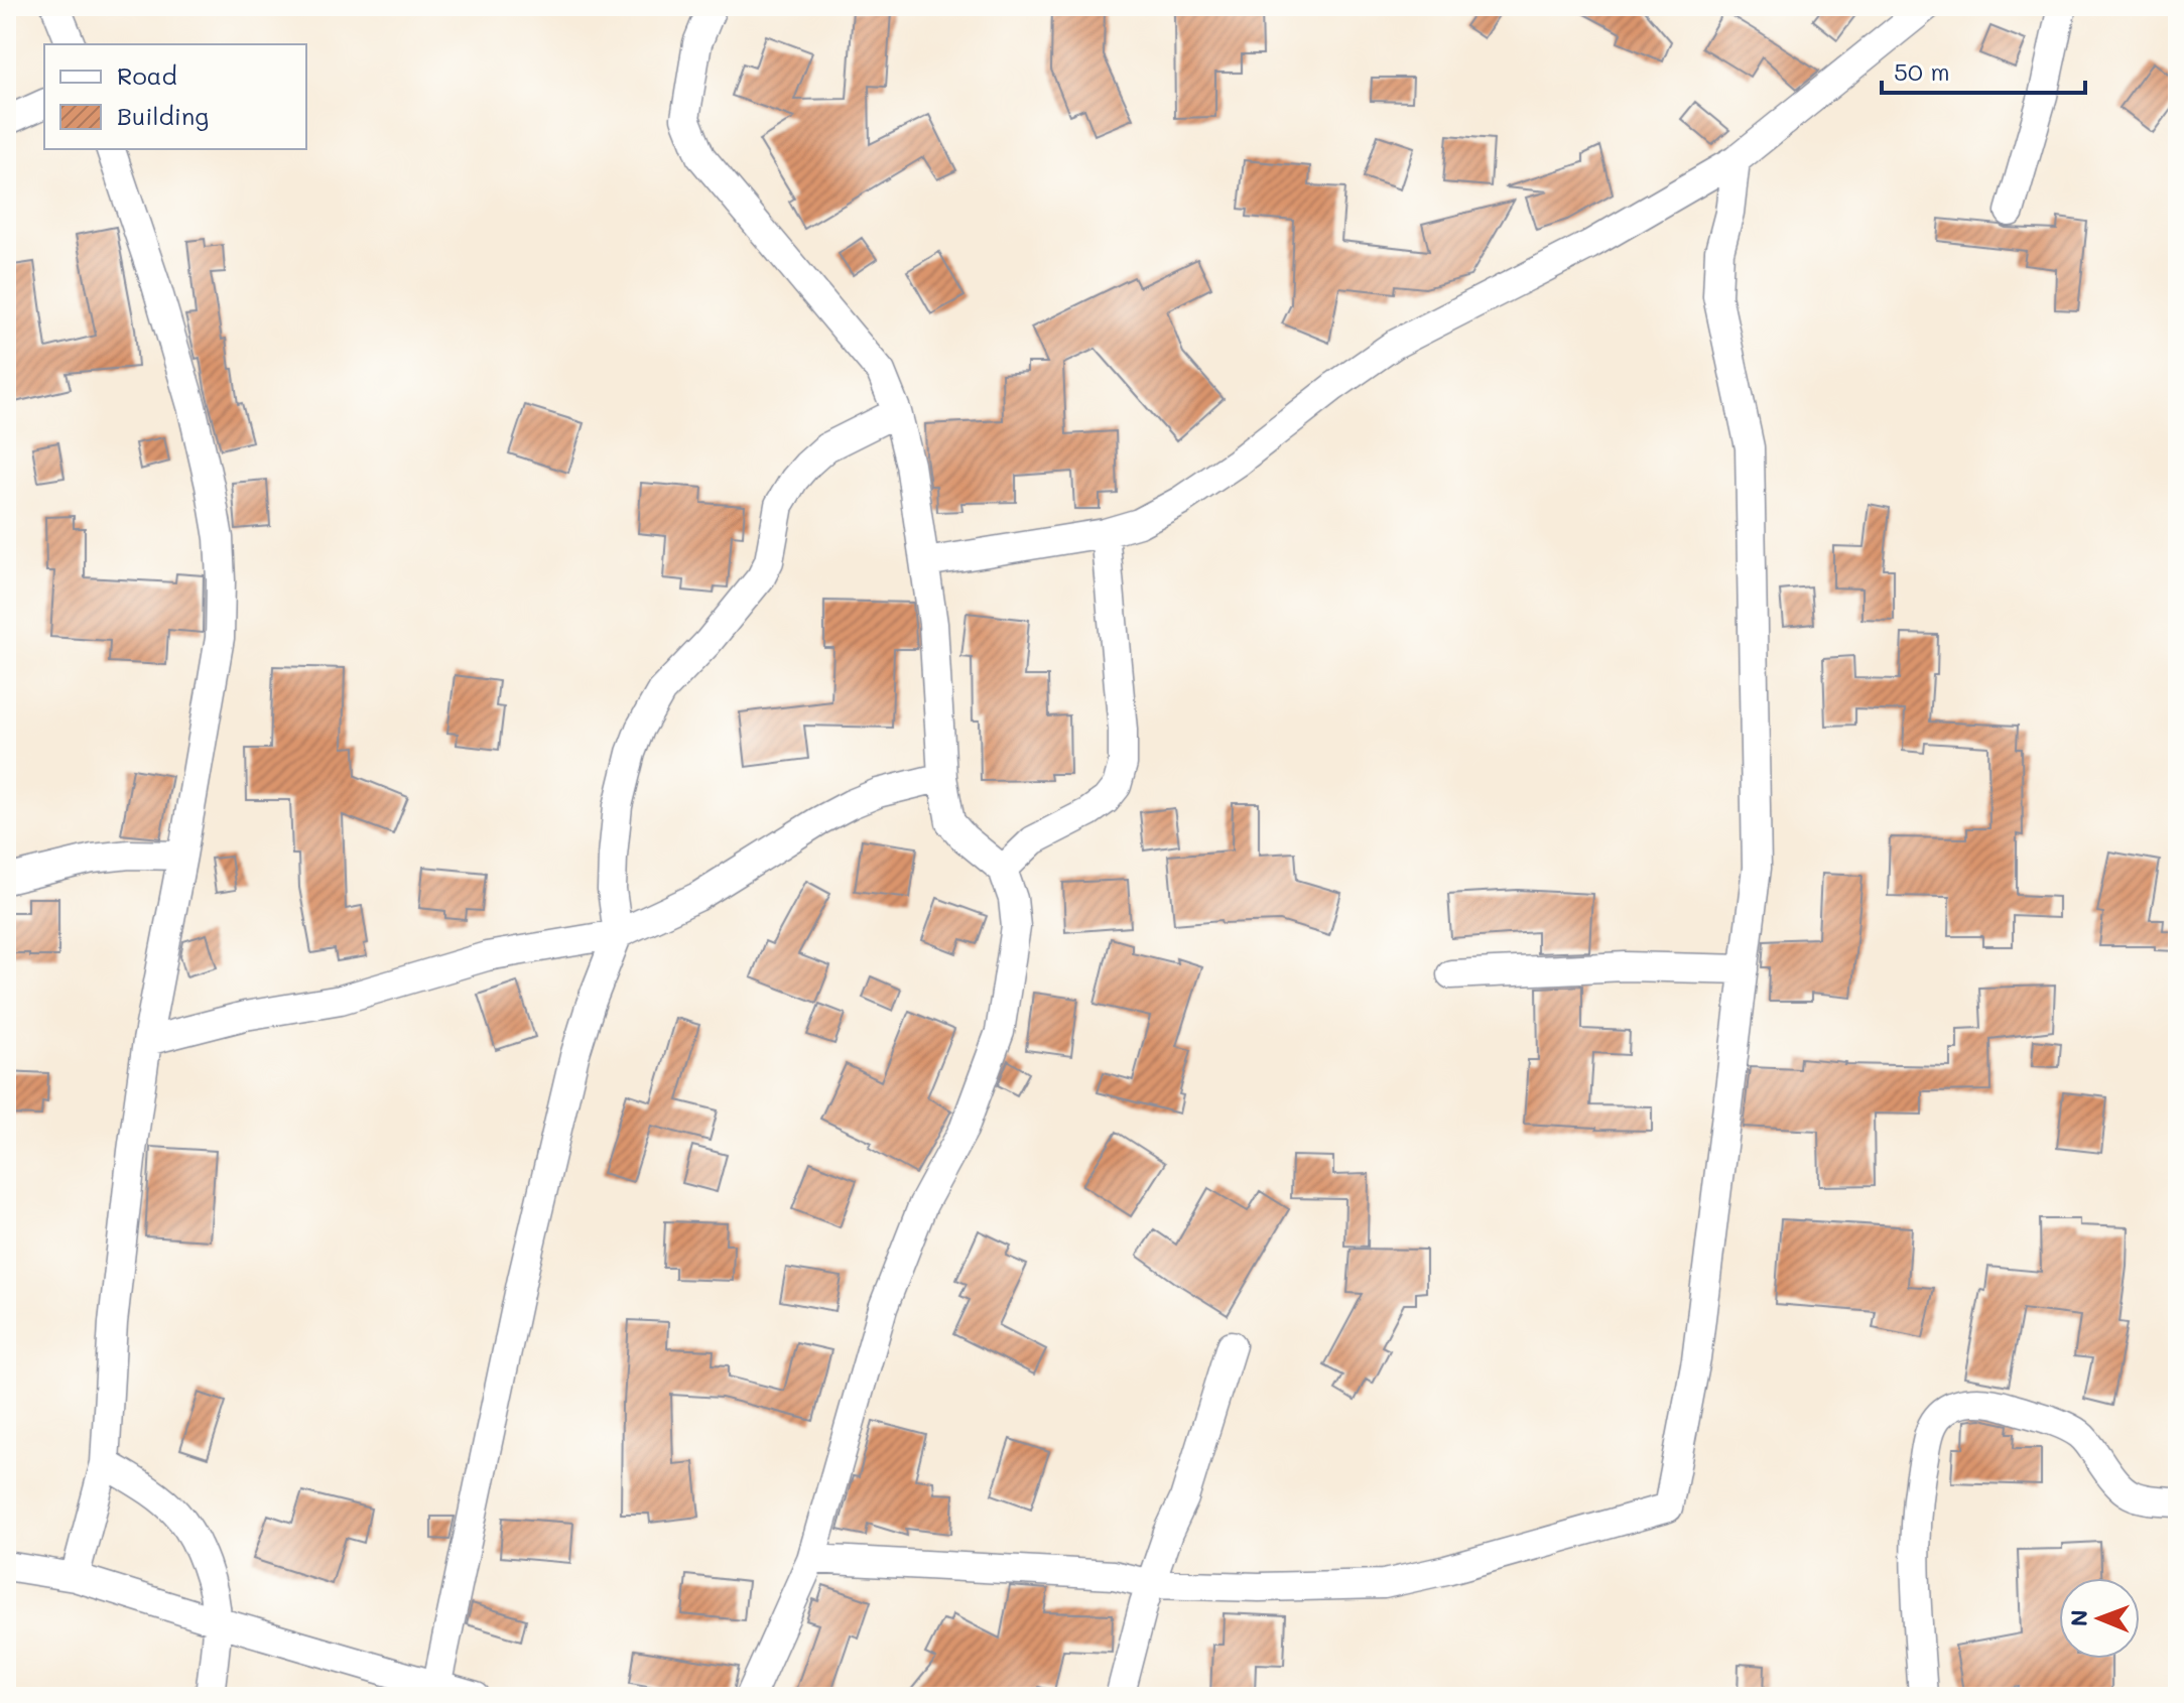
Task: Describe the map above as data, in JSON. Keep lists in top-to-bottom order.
{
  "legend": ["Road", "Building"],
  "scale_bar": "50 m",
  "north": "left"
}
